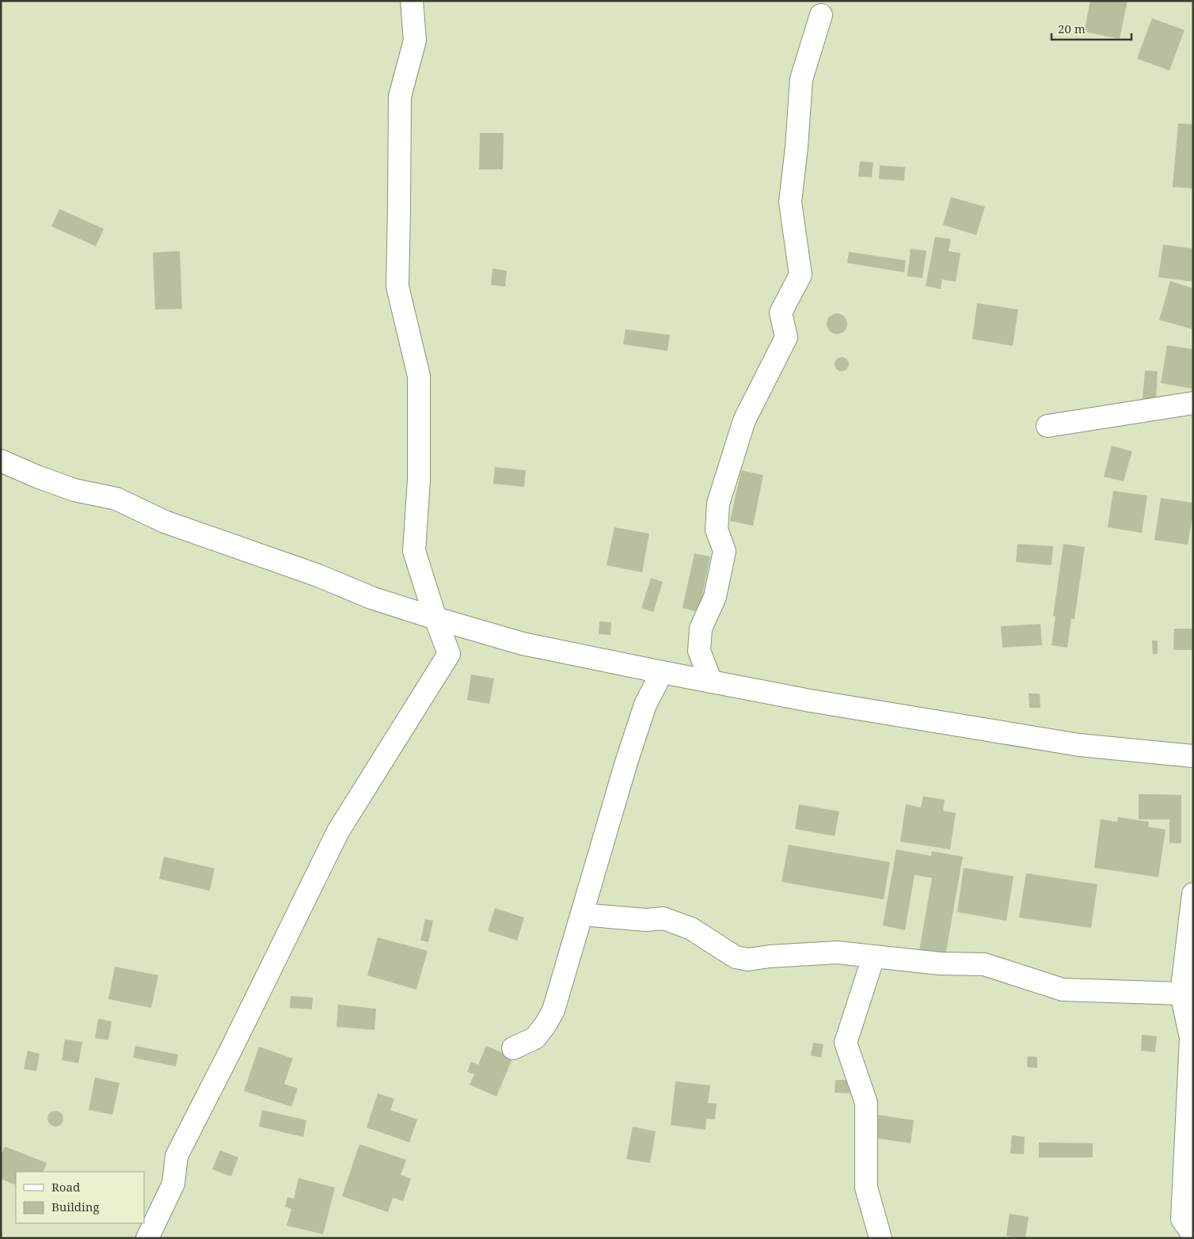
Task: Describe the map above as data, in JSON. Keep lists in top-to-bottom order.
{
  "legend": ["Road", "Building"],
  "scale_bar": "20 m"
}
